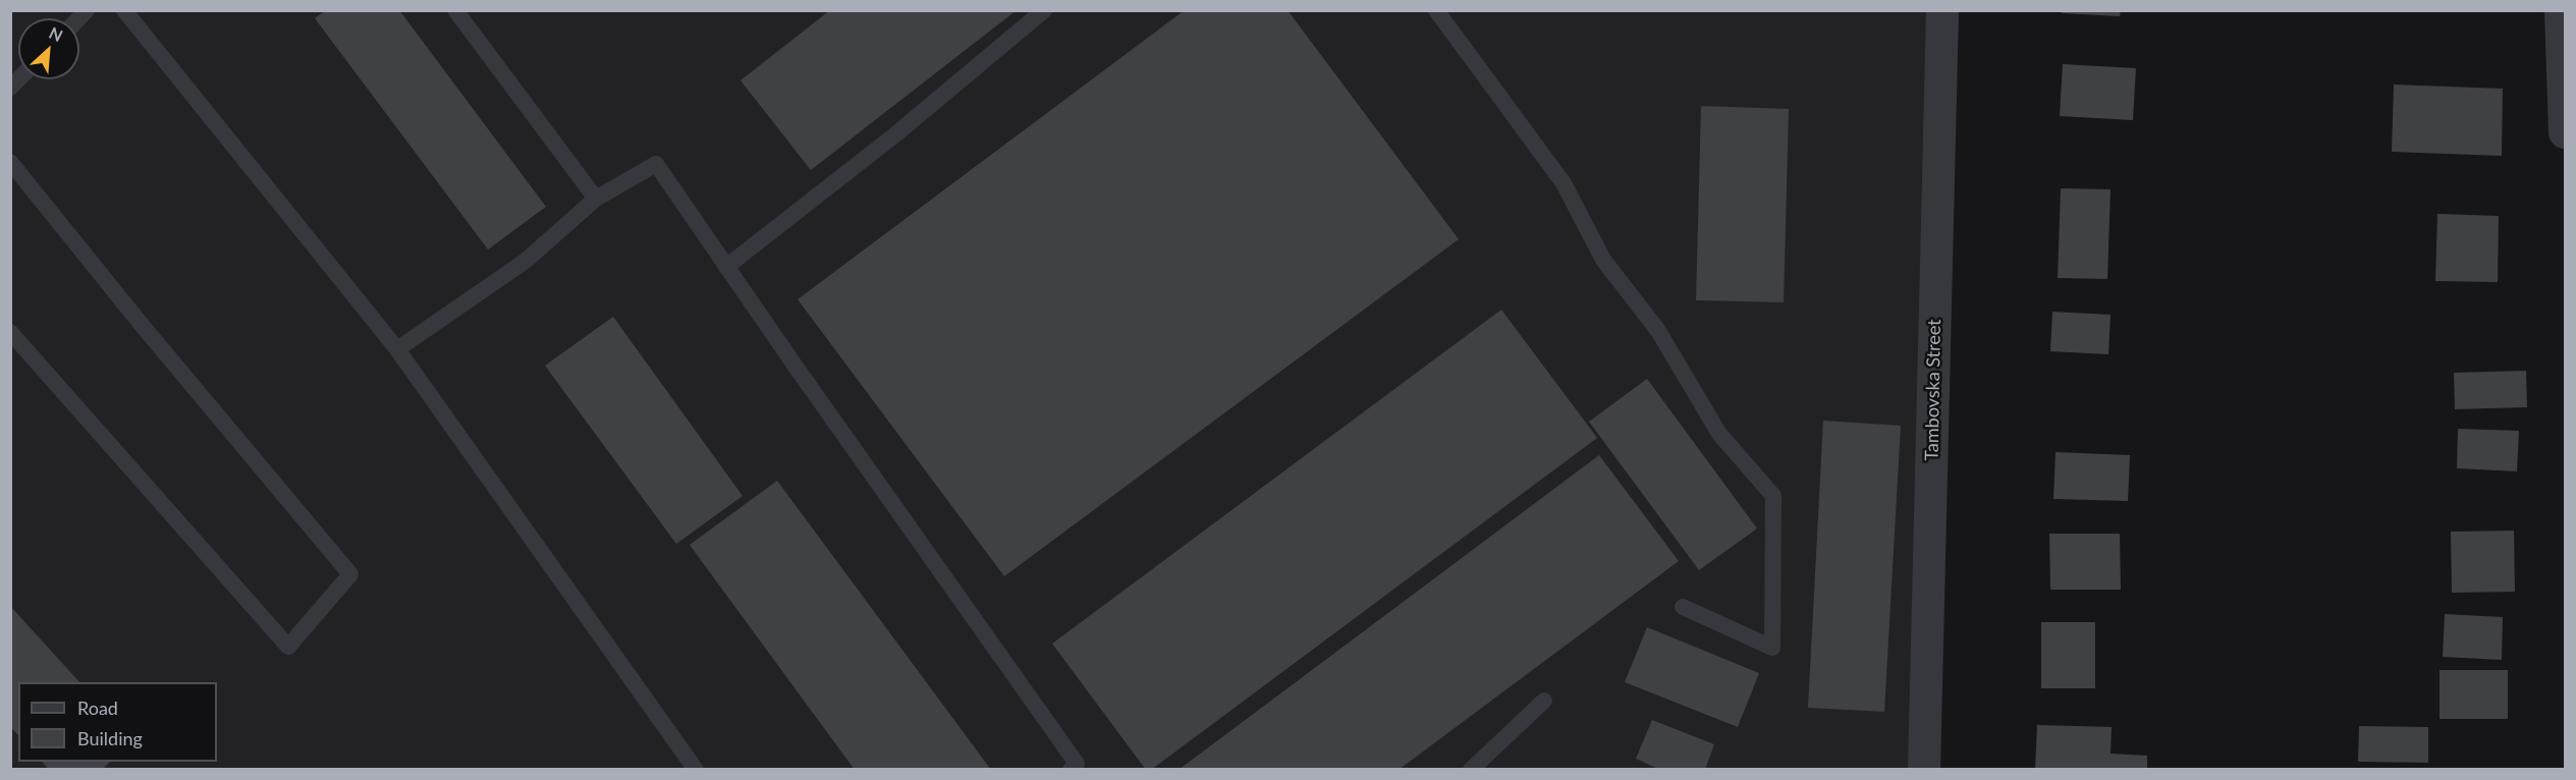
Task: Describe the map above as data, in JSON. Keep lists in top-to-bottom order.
{
  "streets": {
    "street": ["Tambovska Street"]
  },
  "legend": ["Road", "Building"],
  "north": "top right"
}
